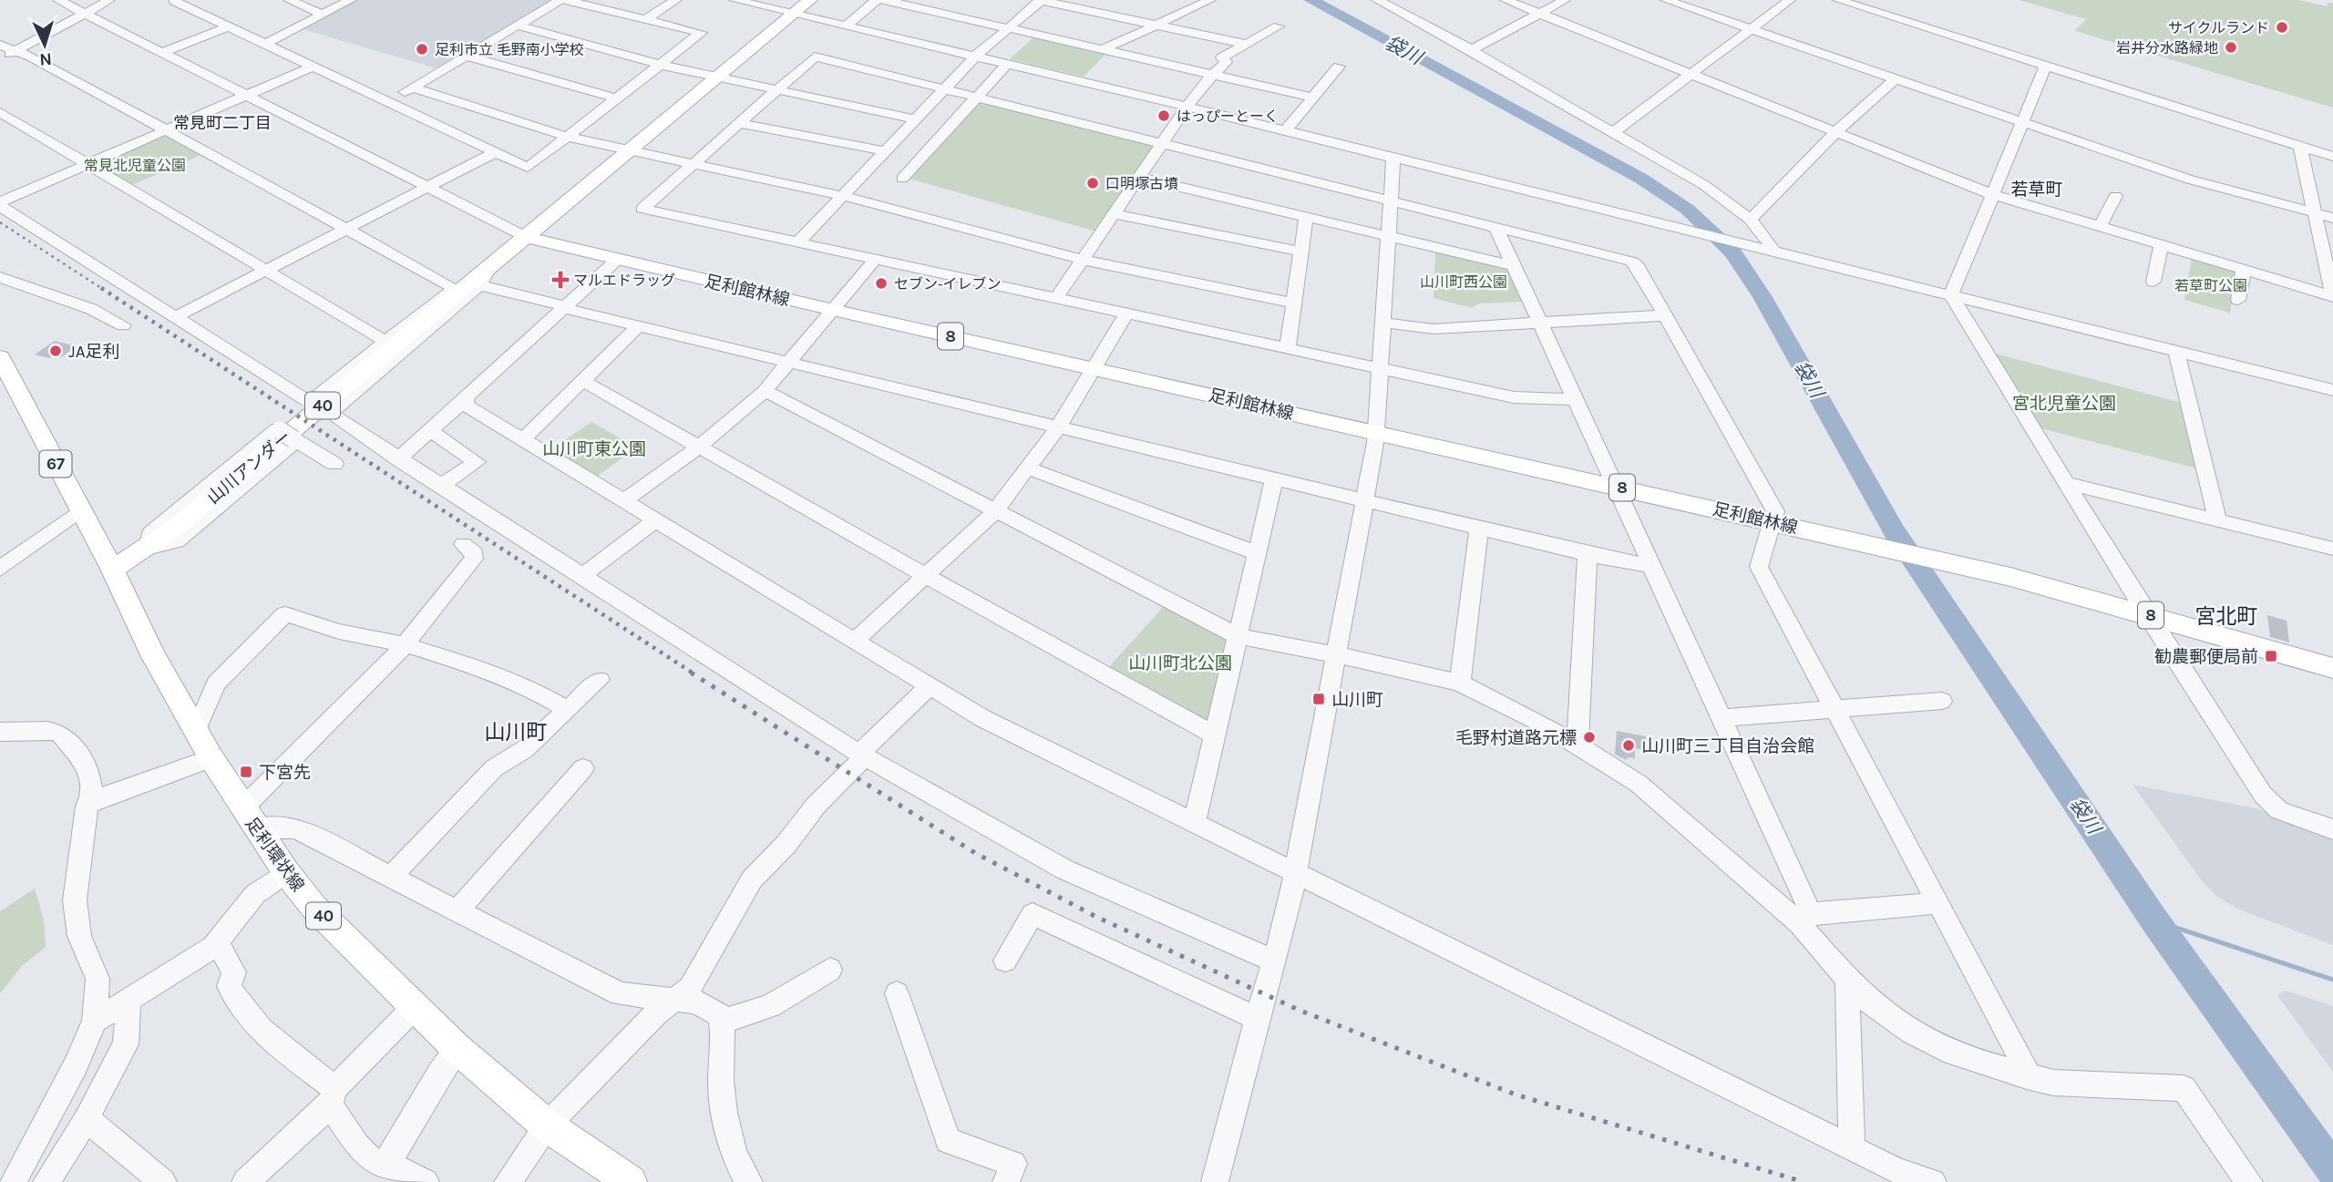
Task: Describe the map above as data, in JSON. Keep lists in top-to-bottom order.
{
  "streets": {
    "main road": [
      "足利館林線",
      "8",
      "40",
      "67",
      "山川アンダー",
      "足利環状線"
    ]
  },
  "crossings": [
    ["足利館林線", "40"],
    ["40", "67"],
    ["40", "山川アンダー"],
    ["40", "足利環状線"],
    ["67", "足利環状線"]
  ],
  "districts": [
    "常見町二丁目",
    "若草町",
    "宮北町",
    "山川町"
  ],
  "water": ["袋川"],
  "parks": [
    "常見北児童公園",
    "山川町西公園",
    "若草町公園",
    "宮北児童公園",
    "山川町東公園",
    "山川町北公園"
  ],
  "places": {
    "other": [
      "サイクルランド",
      "岩井分水路緑地",
      "足利市立 毛野南小学校",
      "はっぴーとーく",
      "口明塚古墳",
      "セブン-イレブン",
      "JA足利",
      "毛野村道路元標",
      "山川町三丁目自治会館"
    ],
    "health": ["マルエドラッグ"],
    "transit": ["勧農郵便局前", "山川町", "下宮先"]
  },
  "north": "bottom"
}
